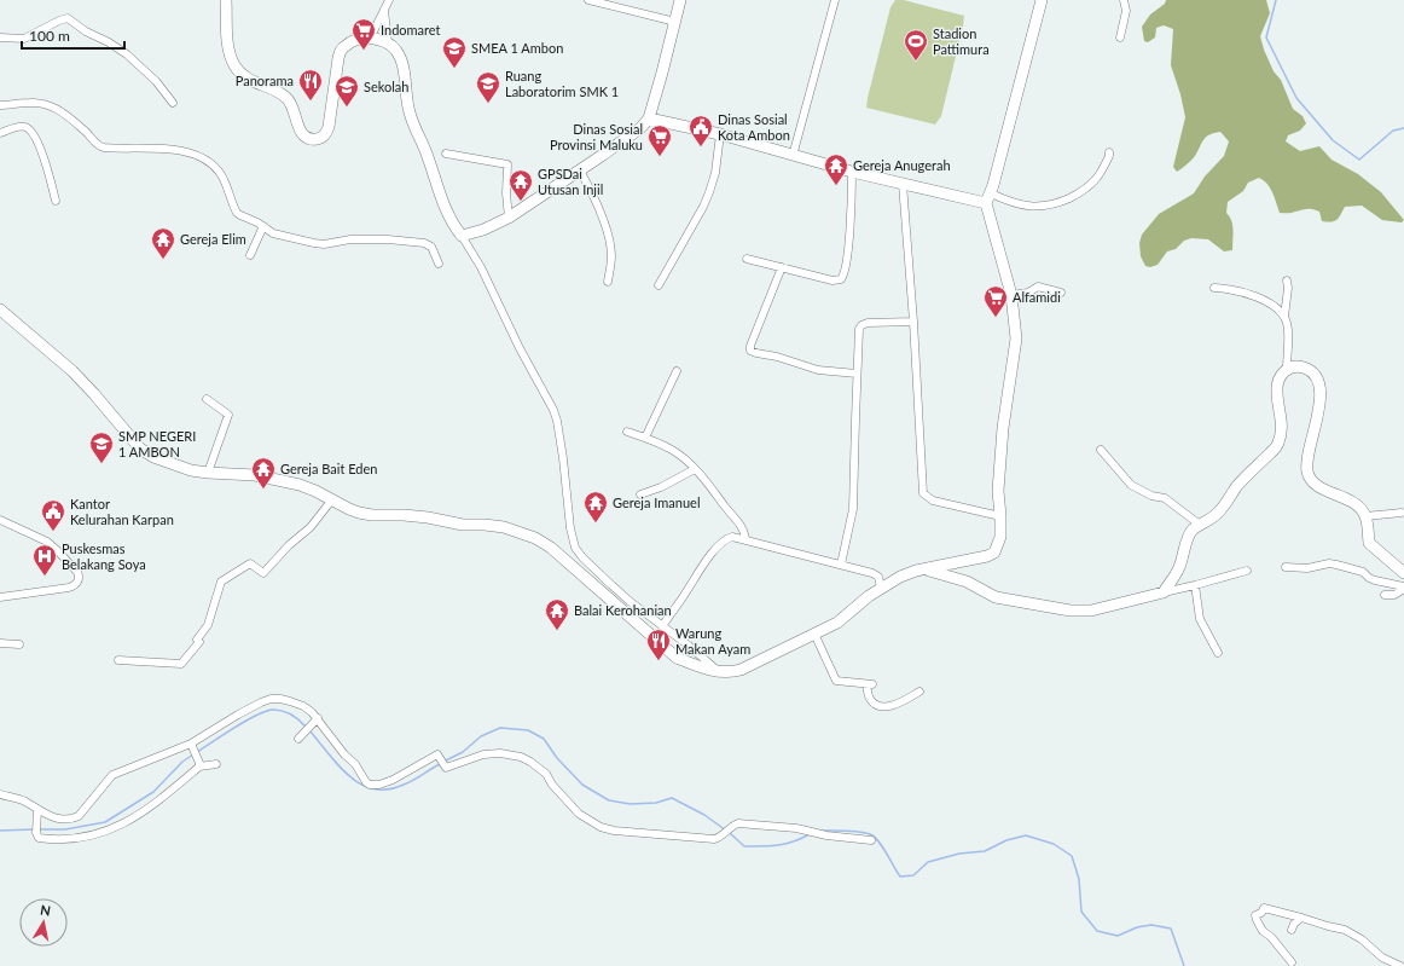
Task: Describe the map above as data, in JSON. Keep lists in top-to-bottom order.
{
  "places": {
    "supermarket": ["Indomaret", "Dinas Sosial Provinsi Maluku", "Alfamidi"],
    "sports": ["Stadion Pattimura"],
    "school or university": [
      "SMEA 1 Ambon",
      "Ruang Laboratorim SMK 1",
      "Sekolah",
      "SMP NEGERI 1 AMBON"
    ],
    "restaurant": ["Panorama", "Warung Makan Ayam"],
    "public building": ["Dinas Sosial Kota Ambon", "Kantor Kelurahan Karpan"],
    "temple": [
      "Gereja Anugerah",
      "GPSDai Utusan Injil",
      "Gereja Elim",
      "Gereja Bait Eden",
      "Gereja Imanuel",
      "Balai Kerohanian"
    ],
    "hospital": ["Puskesmas Belakang Soya"]
  },
  "scale_bar": "100 m",
  "north": "top"
}
